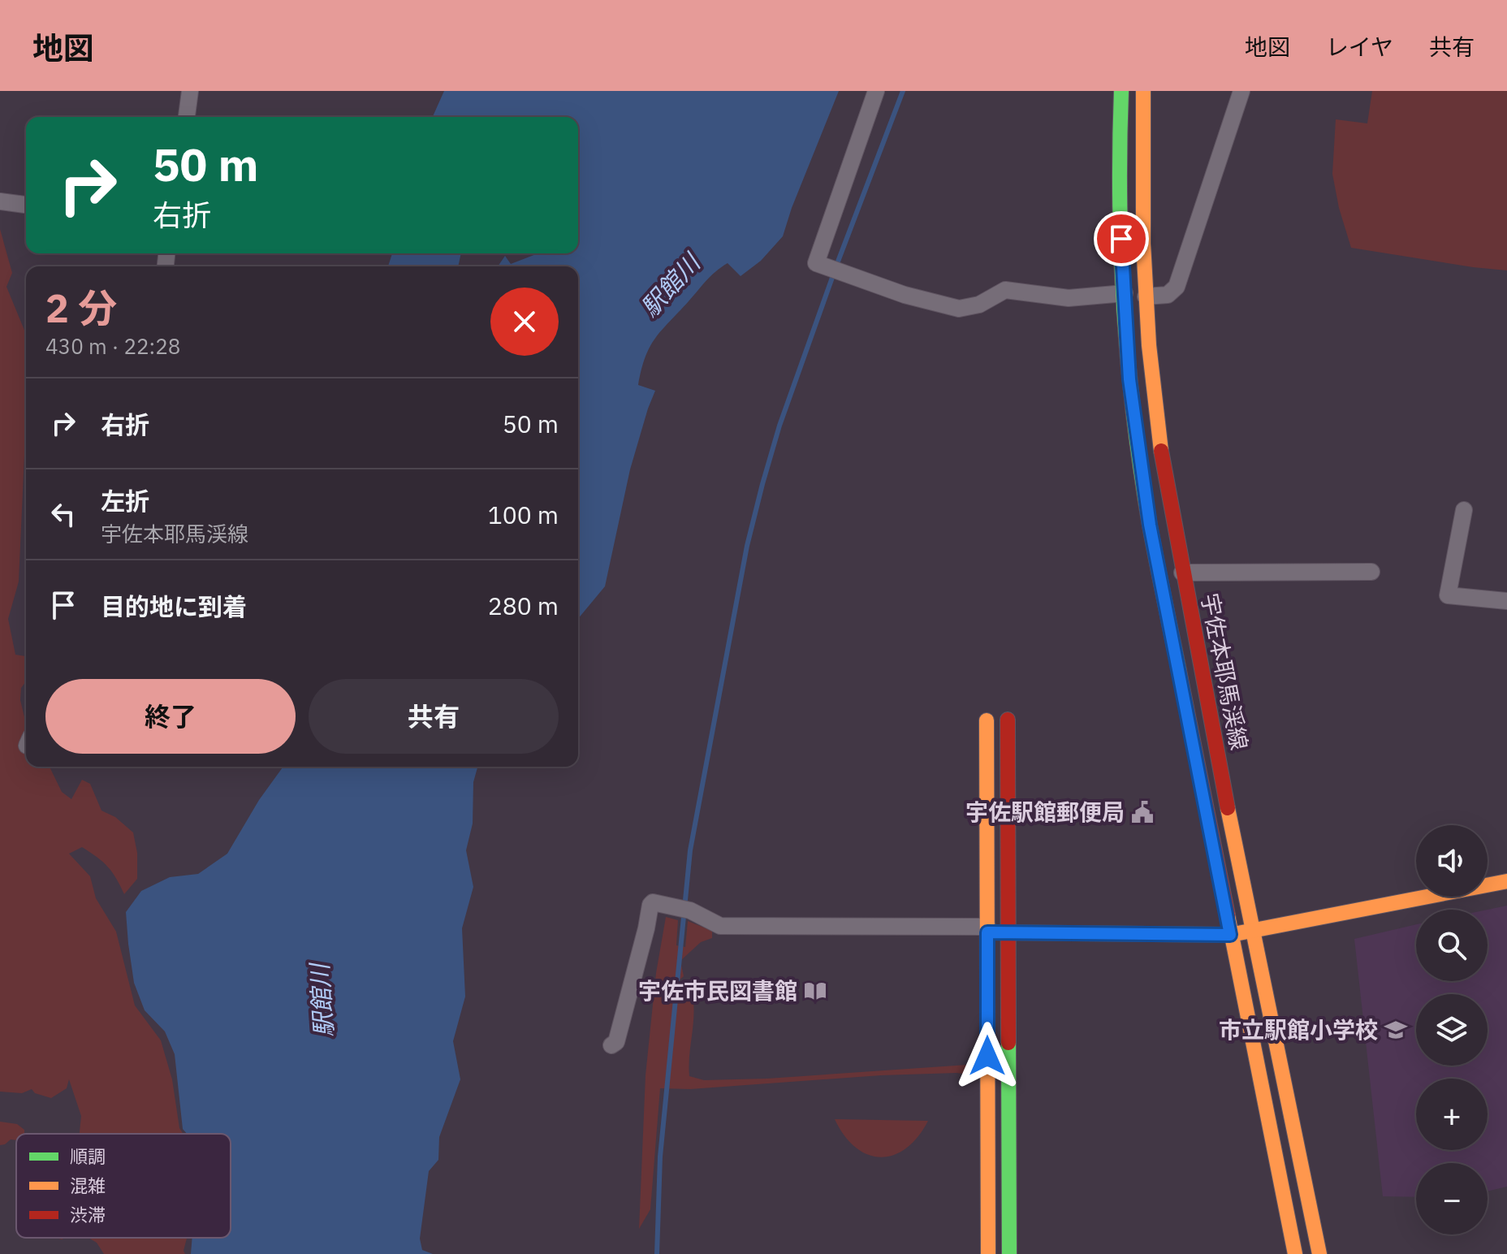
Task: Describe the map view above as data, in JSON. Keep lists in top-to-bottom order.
{
  "streets": {
    "main road": ["宇佐本耶馬渓線"]
  },
  "water": ["駅館川"],
  "places": {
    "public building": ["宇佐駅館郵便局"],
    "library": ["宇佐市民図書館"],
    "school or university": ["市立駅館小学校"]
  },
  "legend": ["順調", "混雑", "渋滞"],
  "page": {
    "header": "地図",
    "nav": ["地図", "レイヤ", "共有"],
    "turn": ["50 m", "右折"],
    "heading": ["2 分", "430 m · 22:28"],
    "list": [
      {
        "name": "右折",
        "value": "50 m"
      },
      {
        "name": "左折",
        "note": "宇佐本耶馬渓線",
        "value": "100 m"
      },
      {
        "name": "目的地に到着",
        "value": "280 m"
      }
    ],
    "buttons": ["終了", "共有"],
    "map_buttons": ["+", "−"]
  }
}
